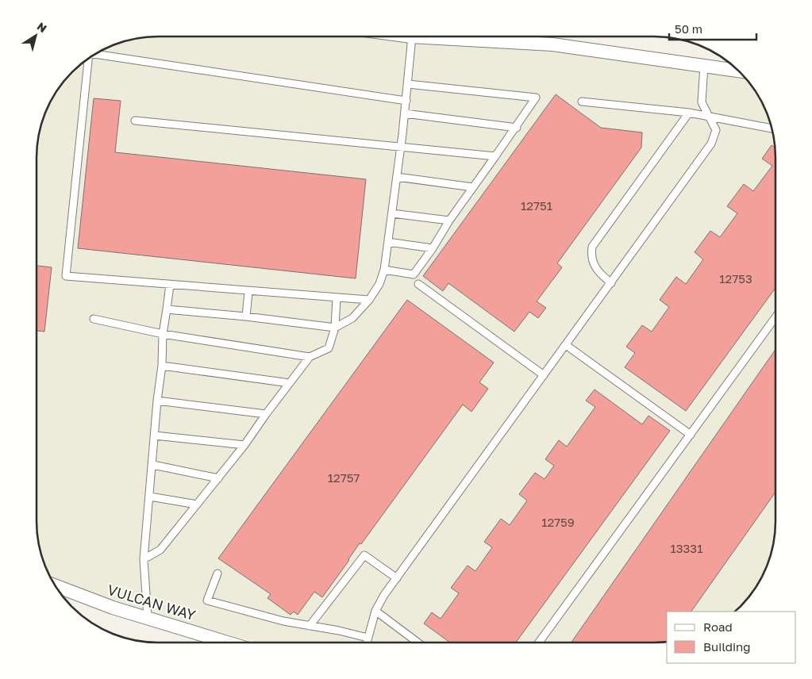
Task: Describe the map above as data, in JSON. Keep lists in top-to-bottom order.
{
  "streets": {
    "street": ["VULCAN WAY"]
  },
  "house_numbers": [
    "12751",
    "12753",
    "12757",
    "12759",
    "13331"
  ],
  "legend": ["Road", "Building"],
  "scale_bar": "50 m",
  "north": "top right"
}
